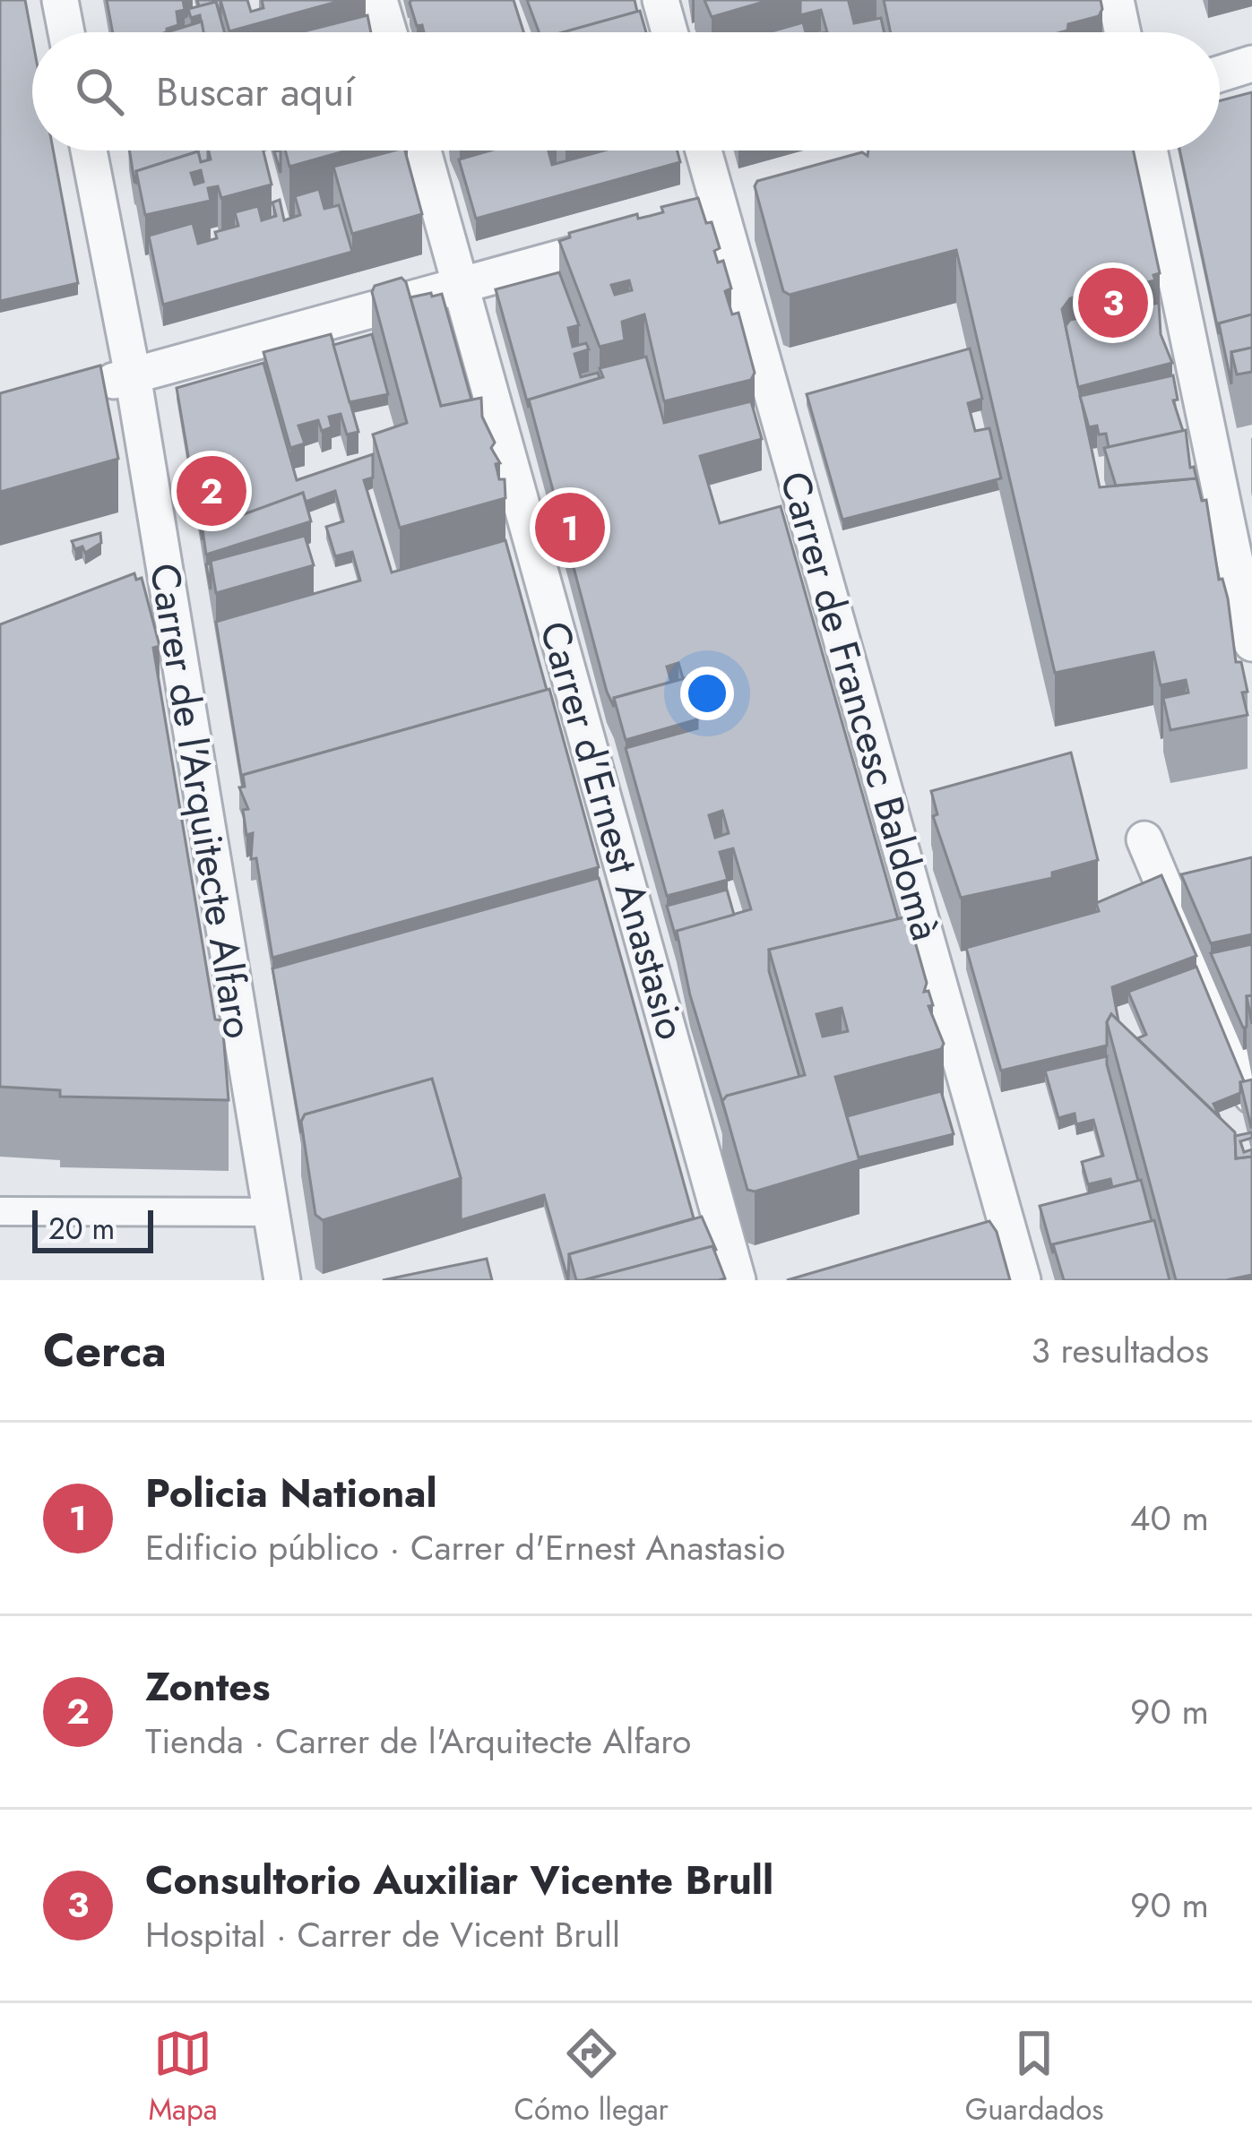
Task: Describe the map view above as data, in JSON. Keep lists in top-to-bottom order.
{
  "streets": {
    "street": ["Carrer de Francesc Baldomà", "Carrer de l'Arquitecte Alfaro", "Carrer d'Ernest Anastasio"]
  },
  "scale_bar": "20 m",
  "page": {
    "search": "Buscar aquí",
    "pins": ["3", "2", "1"],
    "scale": "20 m",
    "heading": ["Cerca", "3 resultados"],
    "list": [
      {
        "mark": "1",
        "name": "Policia National",
        "note": "Edificio público · Carrer d'Ernest Anastasio",
        "value": "40 m"
      },
      {
        "mark": "2",
        "name": "Zontes",
        "note": "Tienda · Carrer de l'Arquitecte Alfaro",
        "value": "90 m"
      },
      {
        "mark": "3",
        "name": "Consultorio Auxiliar Vicente Brull",
        "note": "Hospital · Carrer de Vicent Brull",
        "value": "90 m"
      }
    ],
    "nav": ["Mapa", "Cómo llegar", "Guardados"]
  }
}
